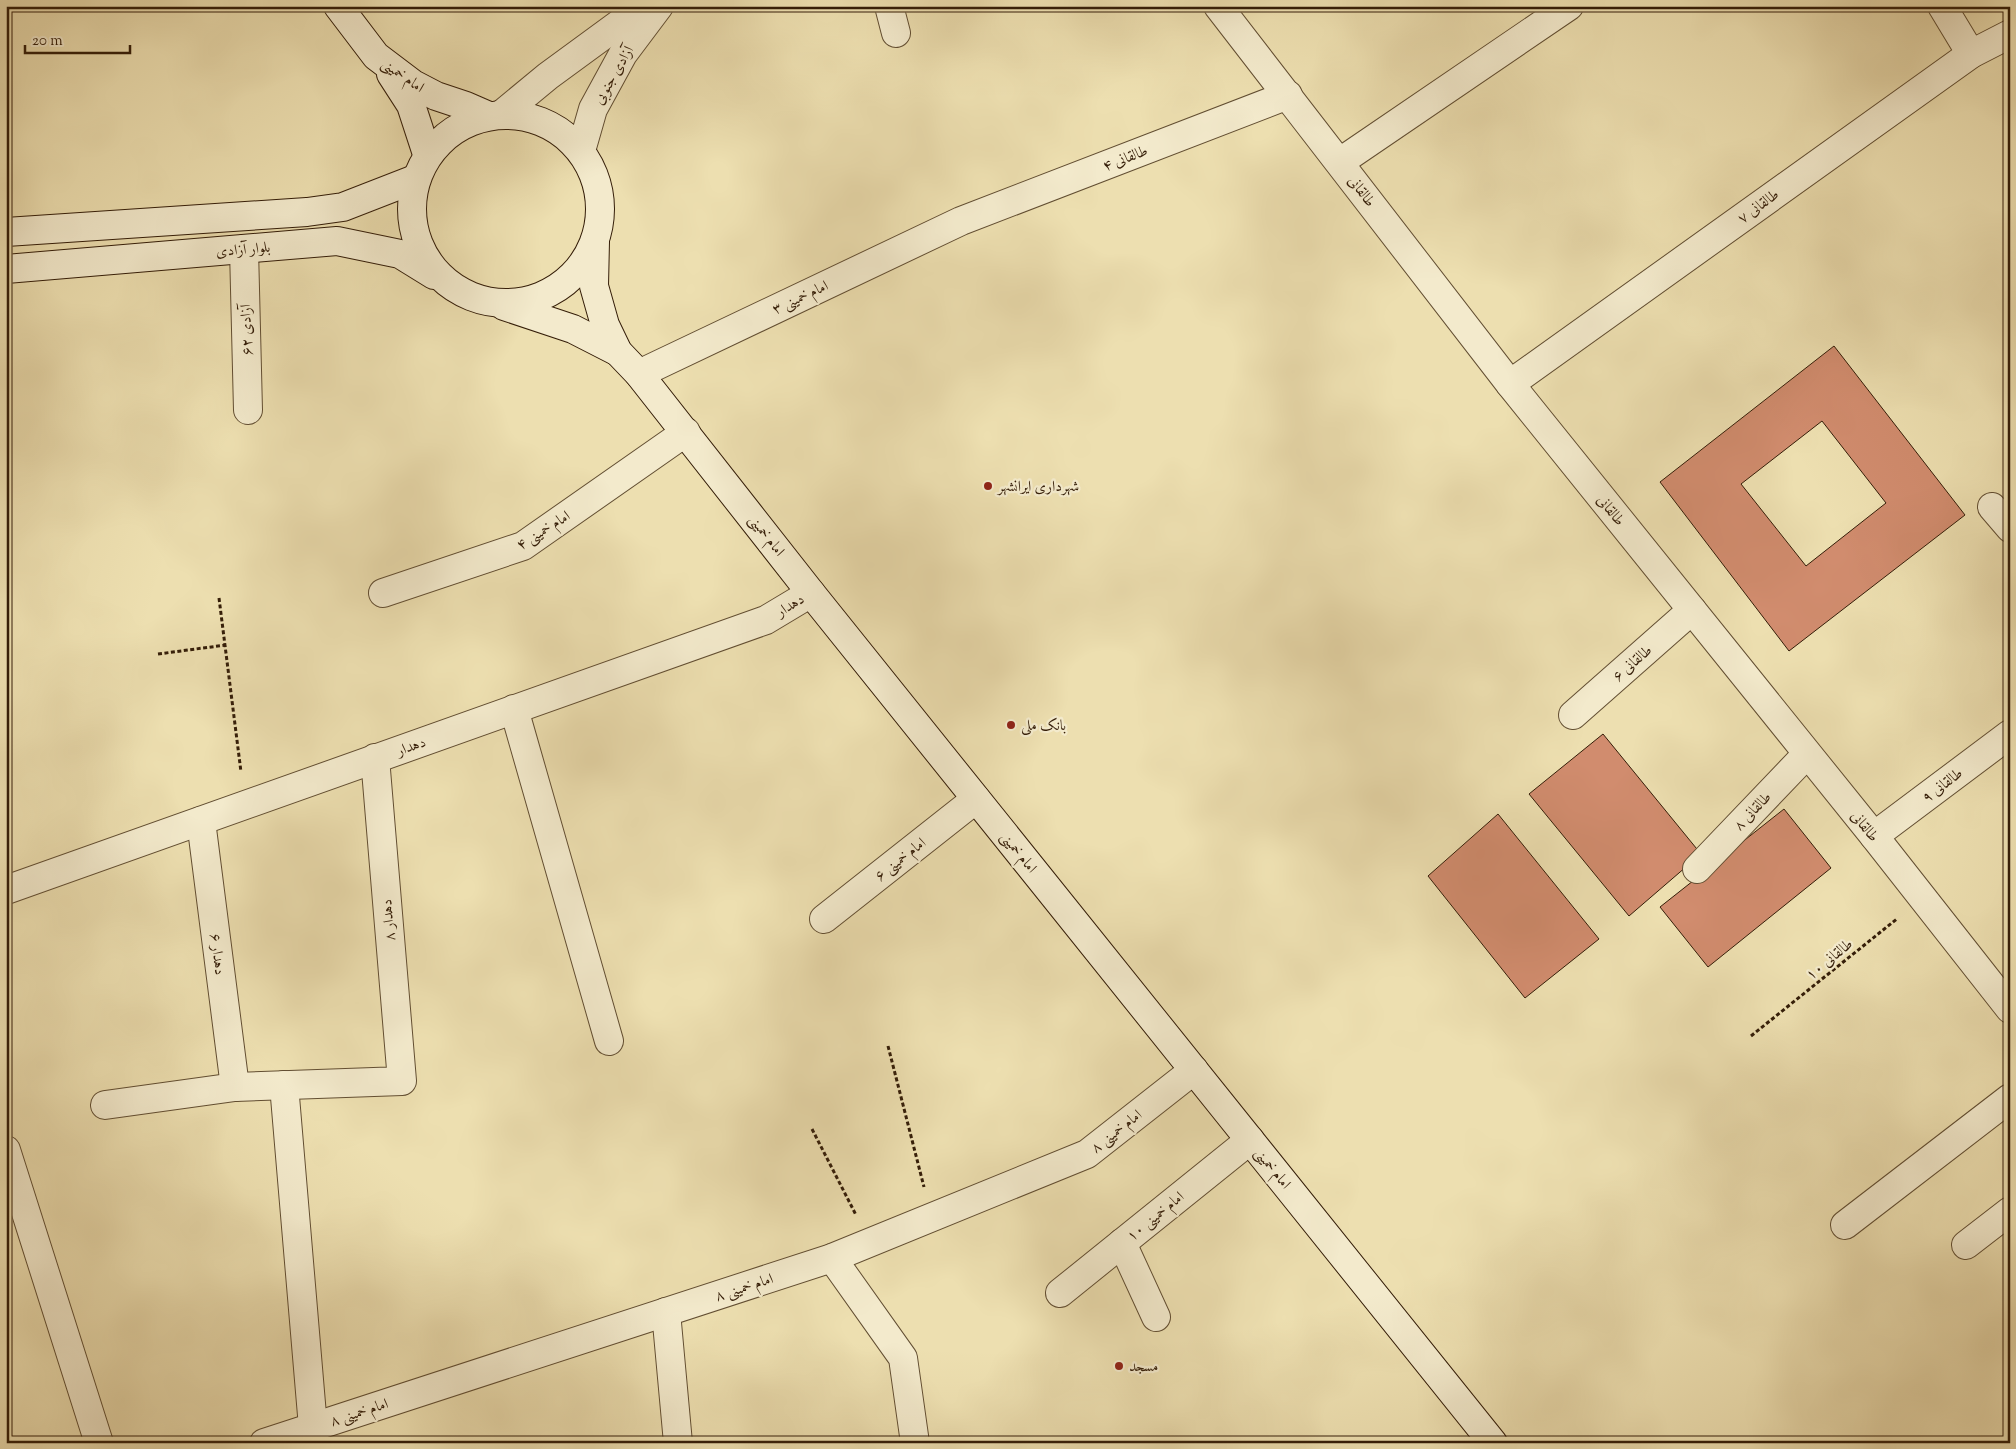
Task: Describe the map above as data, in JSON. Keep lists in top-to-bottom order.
{
  "streets": {
    "street": [
      "امام خمینی",
      "آزادی جنوبی",
      "طالقانی ۴",
      "طالقانی",
      "طالقانی ۷",
      "بلوار آزادی",
      "امام خمینی ۳",
      "آزادی ۶۲",
      "امام خمینی ۴",
      "دهدار",
      "طالقانی ۶",
      "طالقانی ۹",
      "طالقانی ۸",
      "امام خمینی ۶",
      "دهدار ۸",
      "دهدار ۶",
      "امام خمینی ۸",
      "امام خمینی ۱۰"
    ],
    "path": ["طالقانی ۱۰"]
  },
  "crossings": [
    ["امام خمینی", "امام خمینی ۳"],
    ["امام خمینی", "امام خمینی ۴"],
    ["امام خمینی", "دهدار"],
    ["امام خمینی", "امام خمینی ۶"],
    ["امام خمینی", "امام خمینی ۸"],
    ["امام خمینی", "امام خمینی ۱۰"],
    ["طالقانی ۴", "طالقانی"],
    ["طالقانی ۴", "امام خمینی ۳"],
    ["طالقانی", "طالقانی ۷"],
    ["طالقانی", "طالقانی ۶"],
    ["طالقانی", "طالقانی ۹"],
    ["طالقانی", "طالقانی ۸"],
    ["طالقانی", "طالقانی ۱۰"],
    ["بلوار آزادی", "آزادی ۶۲"],
    ["دهدار", "دهدار ۸"],
    ["دهدار", "دهدار ۶"]
  ],
  "places": ["شهرداری ایرانشهر", "بانک ملی", "مسجد"],
  "scale_bar": "20 m"
}
